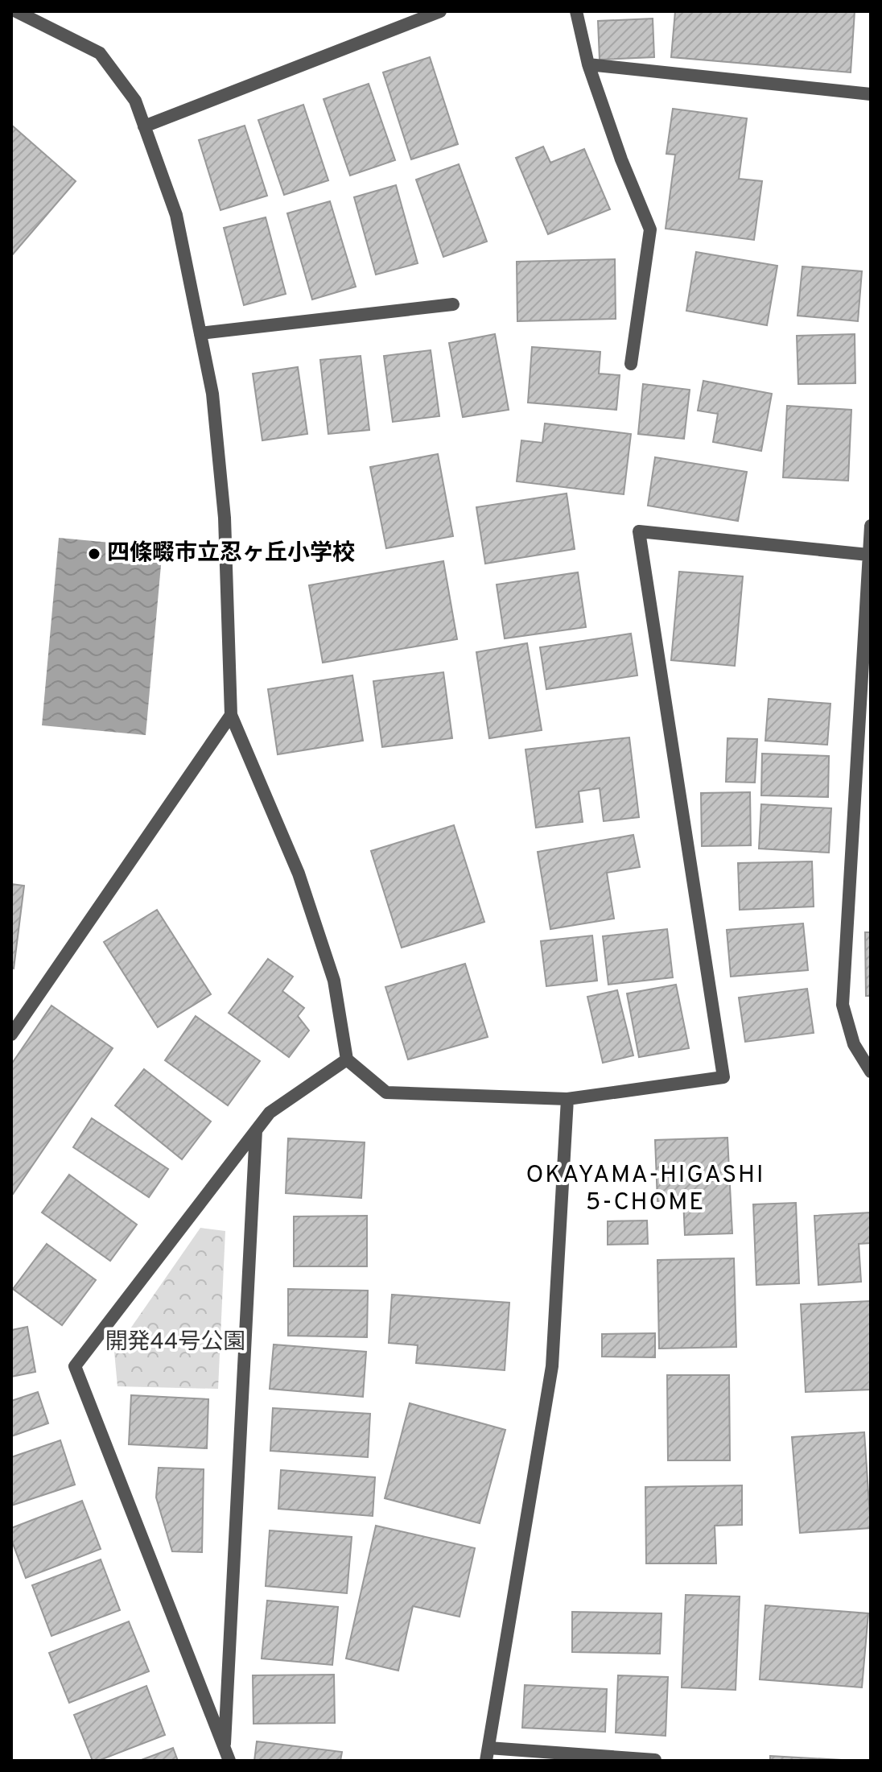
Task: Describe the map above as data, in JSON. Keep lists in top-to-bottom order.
{
  "districts": ["OKAYAMA-HIGASHI 5-CHOME"],
  "parks": ["開発44号公園"],
  "places": ["四條畷市立忍ヶ丘小学校"]
}
